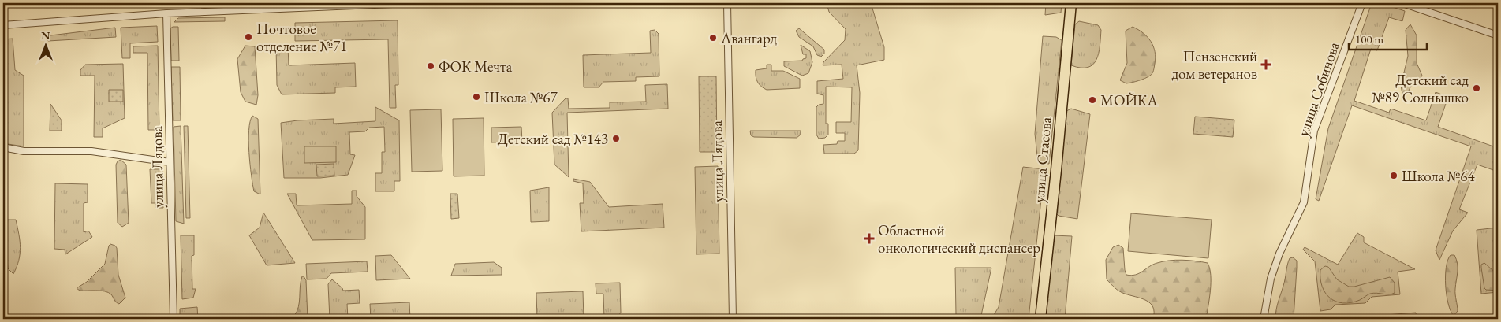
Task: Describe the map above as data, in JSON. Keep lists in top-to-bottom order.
{
  "streets": {
    "main road": ["улица Стасова"],
    "street": ["улица Собинова", "улица Лядова"]
  },
  "places": {
    "other": [
      "Почтовое отделение №71",
      "Авангард",
      "ФОК Мечта",
      "Детский сад №89 Солнышко",
      "Школа №67",
      "МОЙКА",
      "Детский сад №143",
      "Школа №64"
    ],
    "health": ["Пензенский дом ветеранов", "Областной онкологический диспансер"]
  },
  "scale_bar": "100 m",
  "north": "top"
}
